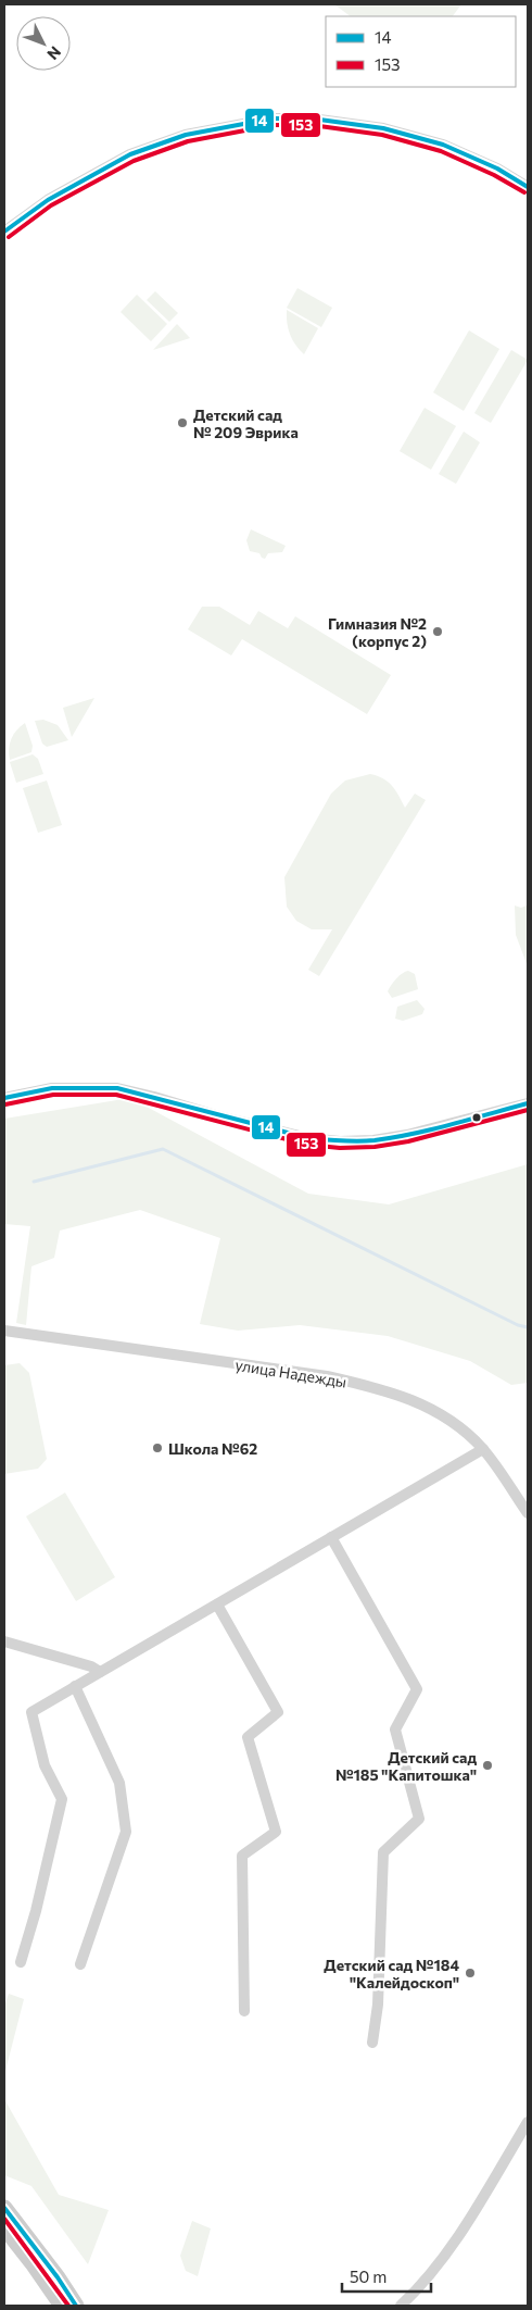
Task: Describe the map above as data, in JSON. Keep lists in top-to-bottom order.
{
  "streets": {
    "street": ["улица Надежды"]
  },
  "places": [
    "Детский сад № 209 Эврика",
    "Гимназия №2 (корпус 2)",
    "Школа №62",
    "Детский сад №185 \"Капитошка\"",
    "Детский сад №184 \"Калейдоскоп\""
  ],
  "lines": ["transit line 14", "transit line 153"],
  "legend": ["14", "153"],
  "scale_bar": "50 m",
  "north": "bottom right"
}
